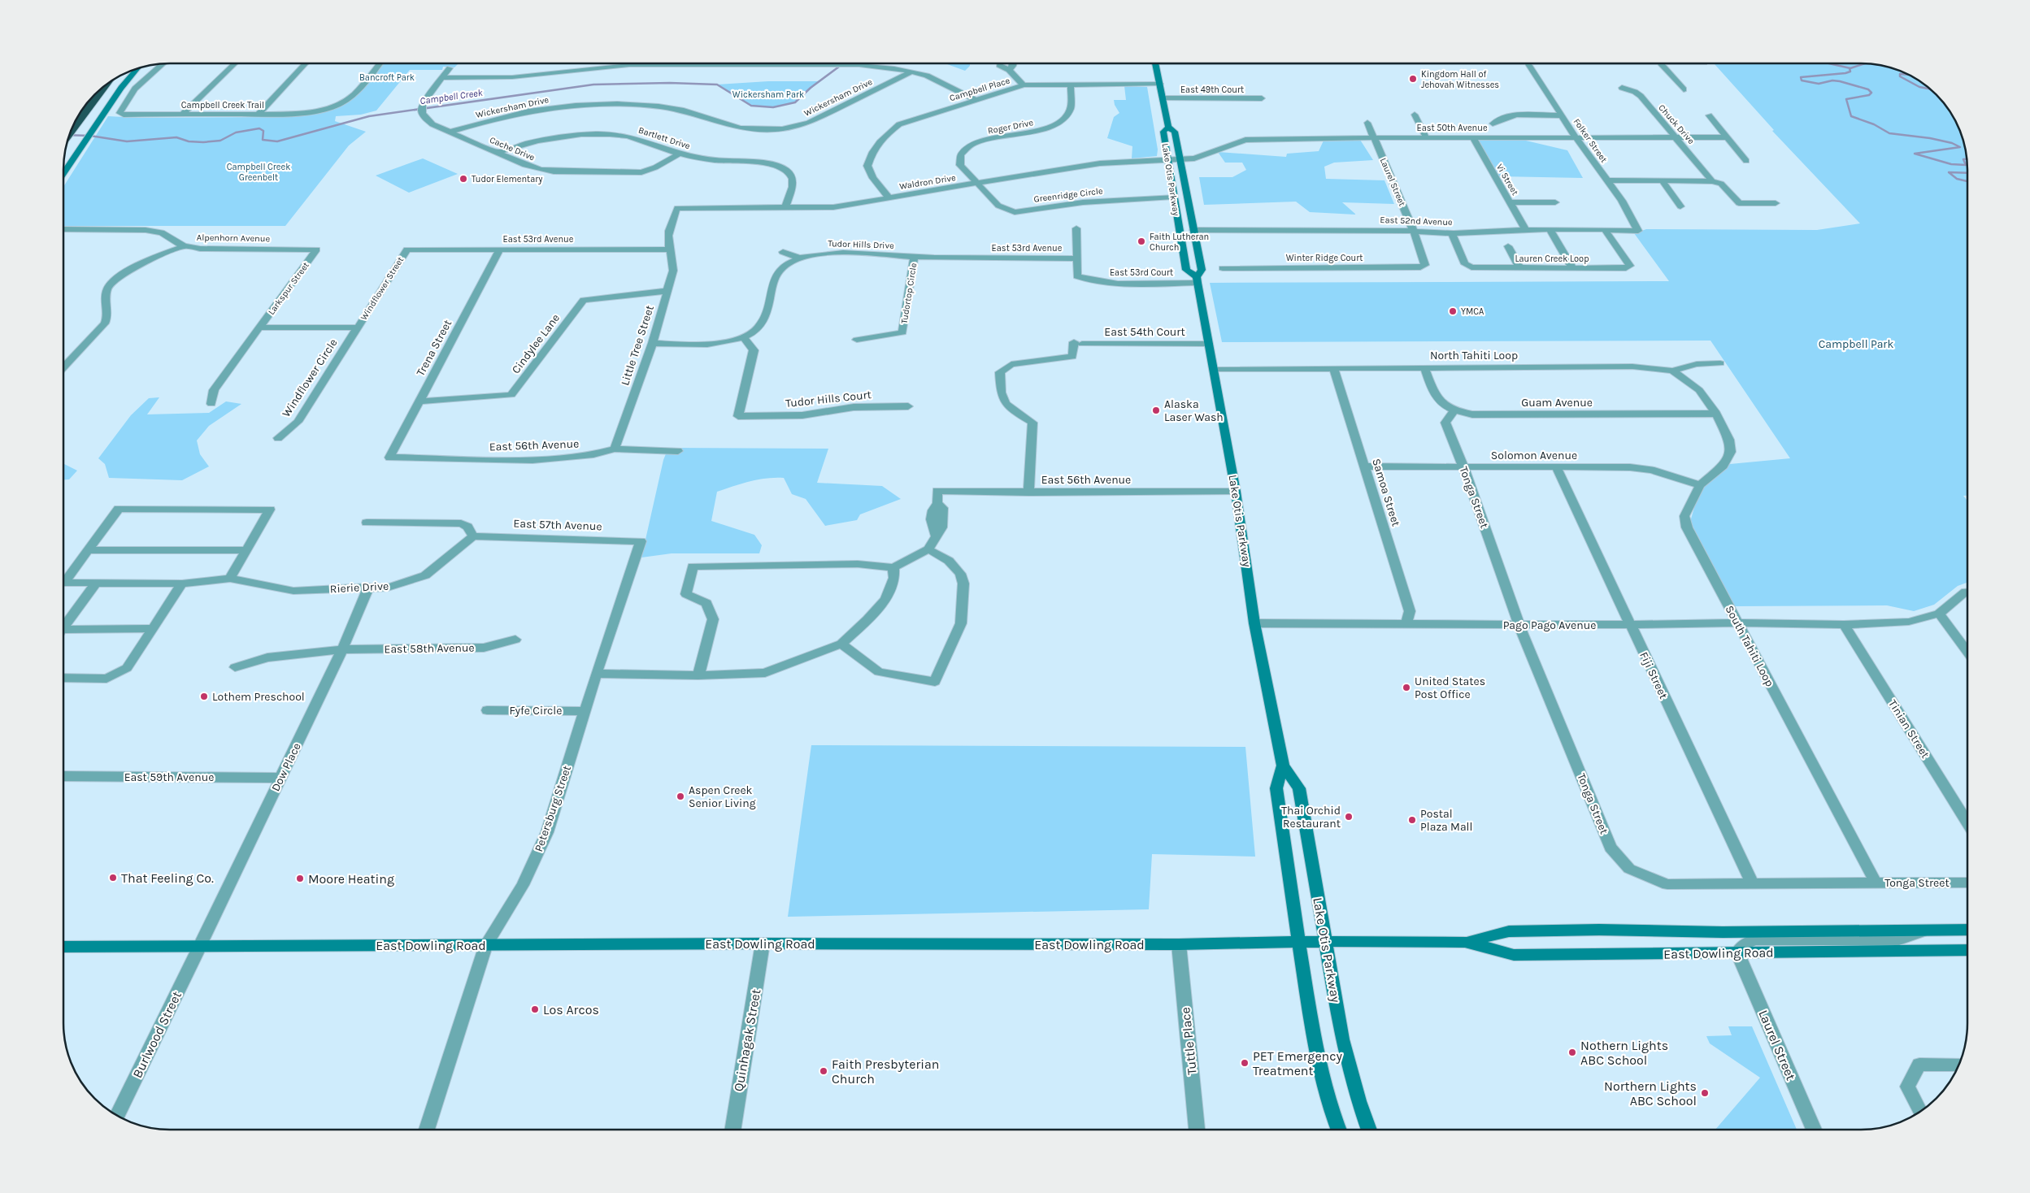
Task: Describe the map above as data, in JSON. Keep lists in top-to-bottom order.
{
  "streets": {
    "main road": ["Lake Otis Parkway", "East Dowling Road"],
    "street": [
      "Campbell Place",
      "East 49th Court",
      "Wickersham Drive",
      "Campbell Creek Trail",
      "Chuck Drive",
      "Roger Drive",
      "East 50th Avenue",
      "Bartlett Drive",
      "Folker Street",
      "Cache Drive",
      "Vi Street",
      "Waldron Drive",
      "Laurel Street",
      "Greenridge Circle",
      "East 52nd Avenue",
      "Alpenhorn Avenue",
      "East 53rd Avenue",
      "Tudor Hills Drive",
      "Winter Ridge Court",
      "Lauren Creek Loop",
      "East 53rd Court",
      "Larkspur Street",
      "Windflower Street",
      "Tudortop Circle",
      "East 54th Court",
      "Cindylee Lane",
      "Little Tree Street",
      "Trena Street",
      "North Tahiti Loop",
      "Windflower Circle",
      "Tudor Hills Court",
      "Guam Avenue",
      "East 56th Avenue",
      "Solomon Avenue",
      "Samoa Street",
      "Tonga Street",
      "East 57th Avenue",
      "Rierie Drive",
      "Pago Pago Avenue",
      "South Tahiti Loop",
      "East 58th Avenue",
      "Fiji Street",
      "Fyfe Circle",
      "Tinian Street",
      "Dow Place",
      "East 59th Avenue",
      "Petersburg Street",
      "Burlwood Street",
      "Quinhagak Street",
      "Tuttle Place"
    ]
  },
  "crossings": [
    ["Campbell Place", "Roger Drive"],
    ["Campbell Place", "Lake Otis Parkway"],
    ["Campbell Place", "Waldron Drive"],
    ["East 49th Court", "Lake Otis Parkway"],
    ["Wickersham Drive", "Cache Drive"],
    ["Chuck Drive", "East 50th Avenue"],
    ["Roger Drive", "Waldron Drive"],
    ["Roger Drive", "Greenridge Circle"],
    ["East 50th Avenue", "Folker Street"],
    ["East 50th Avenue", "Lake Otis Parkway"],
    ["East 50th Avenue", "Vi Street"],
    ["East 50th Avenue", "Waldron Drive"],
    ["East 50th Avenue", "Laurel Street"],
    ["Bartlett Drive", "Cache Drive"],
    ["Bartlett Drive", "Waldron Drive"],
    ["Folker Street", "East 52nd Avenue"],
    ["Lake Otis Parkway", "Waldron Drive"],
    ["Lake Otis Parkway", "Greenridge Circle"],
    ["Lake Otis Parkway", "East 52nd Avenue"],
    ["Lake Otis Parkway", "East 53rd Court"],
    ["Lake Otis Parkway", "East 54th Court"],
    ["Lake Otis Parkway", "North Tahiti Loop"],
    ["Lake Otis Parkway", "East 56th Avenue"],
    ["Lake Otis Parkway", "Pago Pago Avenue"],
    ["Lake Otis Parkway", "East Dowling Road"],
    ["Vi Street", "East 52nd Avenue"],
    ["Waldron Drive", "Greenridge Circle"],
    ["Waldron Drive", "Little Tree Street"],
    ["Laurel Street", "East 52nd Avenue"],
    ["Laurel Street", "Winter Ridge Court"],
    ["Laurel Street", "East Dowling Road"],
    ["East 52nd Avenue", "Lauren Creek Loop"],
    ["Alpenhorn Avenue", "Larkspur Street"],
    ["East 53rd Avenue", "Tudor Hills Drive"],
    ["East 53rd Avenue", "Windflower Street"],
    ["East 53rd Avenue", "Little Tree Street"],
    ["East 53rd Avenue", "Trena Street"],
    ["Tudor Hills Drive", "Tudortop Circle"],
    ["Tudor Hills Drive", "Tudor Hills Court"],
    ["Windflower Street", "Windflower Circle"],
    ["East 54th Court", "East 56th Avenue"],
    ["Cindylee Lane", "Little Tree Street"],
    ["Cindylee Lane", "Trena Street"],
    ["Little Tree Street", "East 56th Avenue"],
    ["Trena Street", "East 56th Avenue"],
    ["North Tahiti Loop", "Guam Avenue"],
    ["North Tahiti Loop", "Samoa Street"],
    ["Guam Avenue", "Tonga Street"],
    ["Guam Avenue", "South Tahiti Loop"],
    ["Solomon Avenue", "Samoa Street"],
    ["Solomon Avenue", "Tonga Street"],
    ["Solomon Avenue", "South Tahiti Loop"],
    ["Solomon Avenue", "Fiji Street"],
    ["Samoa Street", "Pago Pago Avenue"],
    ["Tonga Street", "Pago Pago Avenue"],
    ["Tonga Street", "South Tahiti Loop"],
    ["Tonga Street", "Fiji Street"],
    ["East 57th Avenue", "Rierie Drive"],
    ["East 57th Avenue", "Petersburg Street"],
    ["Rierie Drive", "Dow Place"],
    ["Pago Pago Avenue", "South Tahiti Loop"],
    ["Pago Pago Avenue", "Fiji Street"],
    ["Pago Pago Avenue", "Tinian Street"],
    ["East 58th Avenue", "Dow Place"],
    ["Fyfe Circle", "Petersburg Street"],
    ["Dow Place", "East 59th Avenue"],
    ["Dow Place", "East Dowling Road"],
    ["Dow Place", "Burlwood Street"],
    ["Petersburg Street", "East Dowling Road"],
    ["East Dowling Road", "Burlwood Street"],
    ["East Dowling Road", "Quinhagak Street"],
    ["East Dowling Road", "Tuttle Place"]
  ],
  "water": ["Campbell Creek"],
  "parks": [
    "Bancroft Park",
    "Wickersham Park",
    "Campbell Creek Greenbelt",
    "Campbell Park"
  ],
  "places": [
    "Kingdom Hall of Jehovah Witnesses",
    "Tudor Elementary",
    "Faith Lutheran Church",
    "YMCA",
    "Alaska Laser Wash",
    "United States Post Office",
    "Lothem Preschool",
    "Aspen Creek Senior Living",
    "Thai Orchid Restaurant",
    "Postal Plaza Mall",
    "That Feeling Co.",
    "Moore Heating",
    "Los Arcos",
    "Nothern Lights ABC School",
    "PET Emergency Treatment",
    "Faith Presbyterian Church",
    "Northern Lights ABC School"
  ]
}
